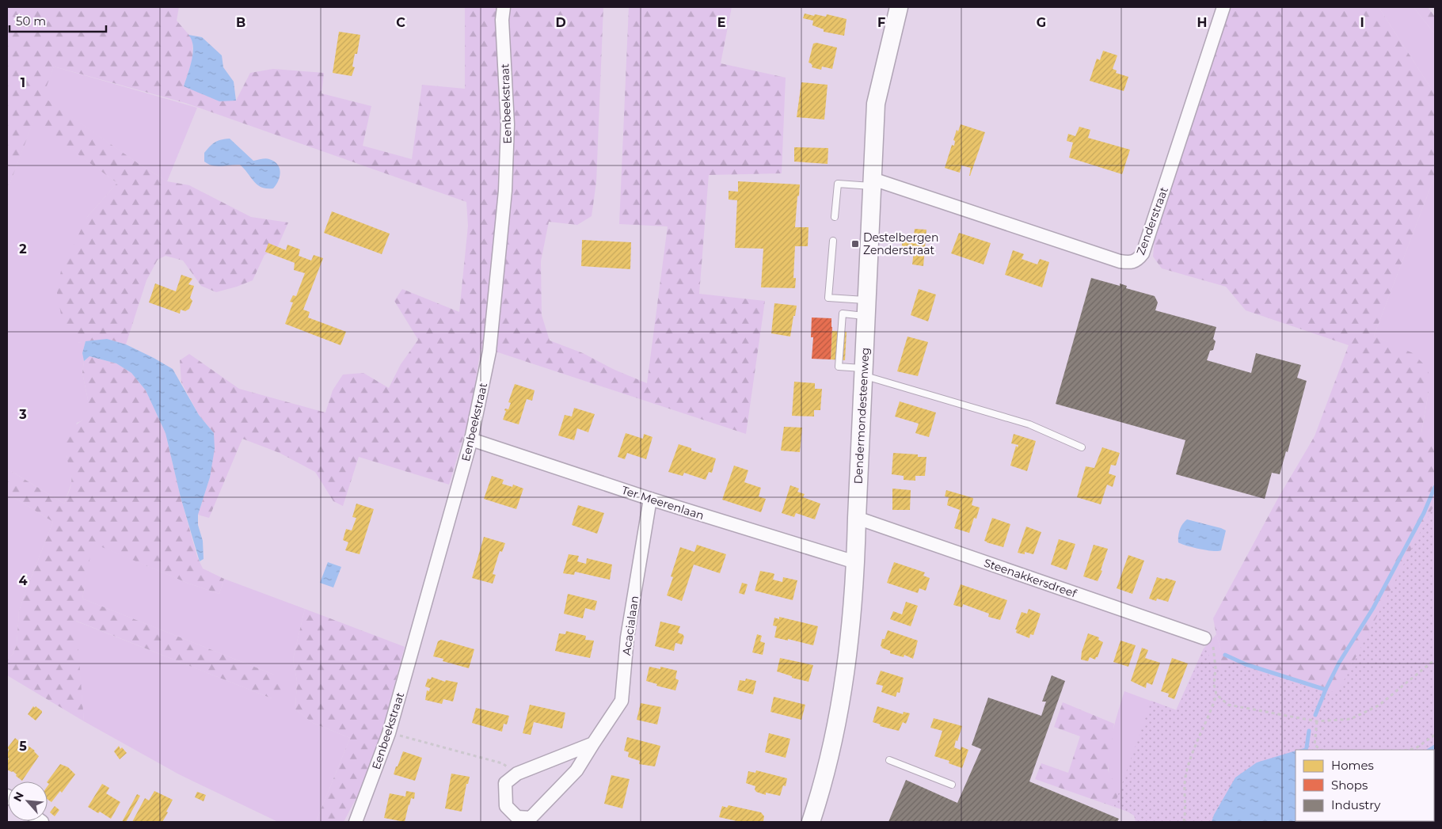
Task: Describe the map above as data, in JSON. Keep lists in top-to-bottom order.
{
  "streets": {
    "main road": ["Dendermondesteenweg"],
    "street": [
      "Eenbeekstraat",
      "Zenderstraat",
      "Ter Meerenlaan",
      "Steenakkersdreef",
      "Acacialaan"
    ]
  },
  "crossings": [
    ["Eenbeekstraat", "Ter Meerenlaan"],
    ["Zenderstraat", "Dendermondesteenweg"],
    ["Dendermondesteenweg", "Ter Meerenlaan"],
    ["Dendermondesteenweg", "Steenakkersdreef"],
    ["Ter Meerenlaan", "Acacialaan"]
  ],
  "places": {
    "transit": ["Destelbergen Zenderstraat"]
  },
  "legend": ["Homes", "Shops", "Industry"],
  "scale_bar": "50 m",
  "north": "top left",
  "grid": {
    "columns": [
      "B",
      "C",
      "D",
      "E",
      "F",
      "G",
      "H",
      "I"
    ],
    "rows": [
      "1",
      "2",
      "3",
      "4",
      "5"
    ]
  }
}
